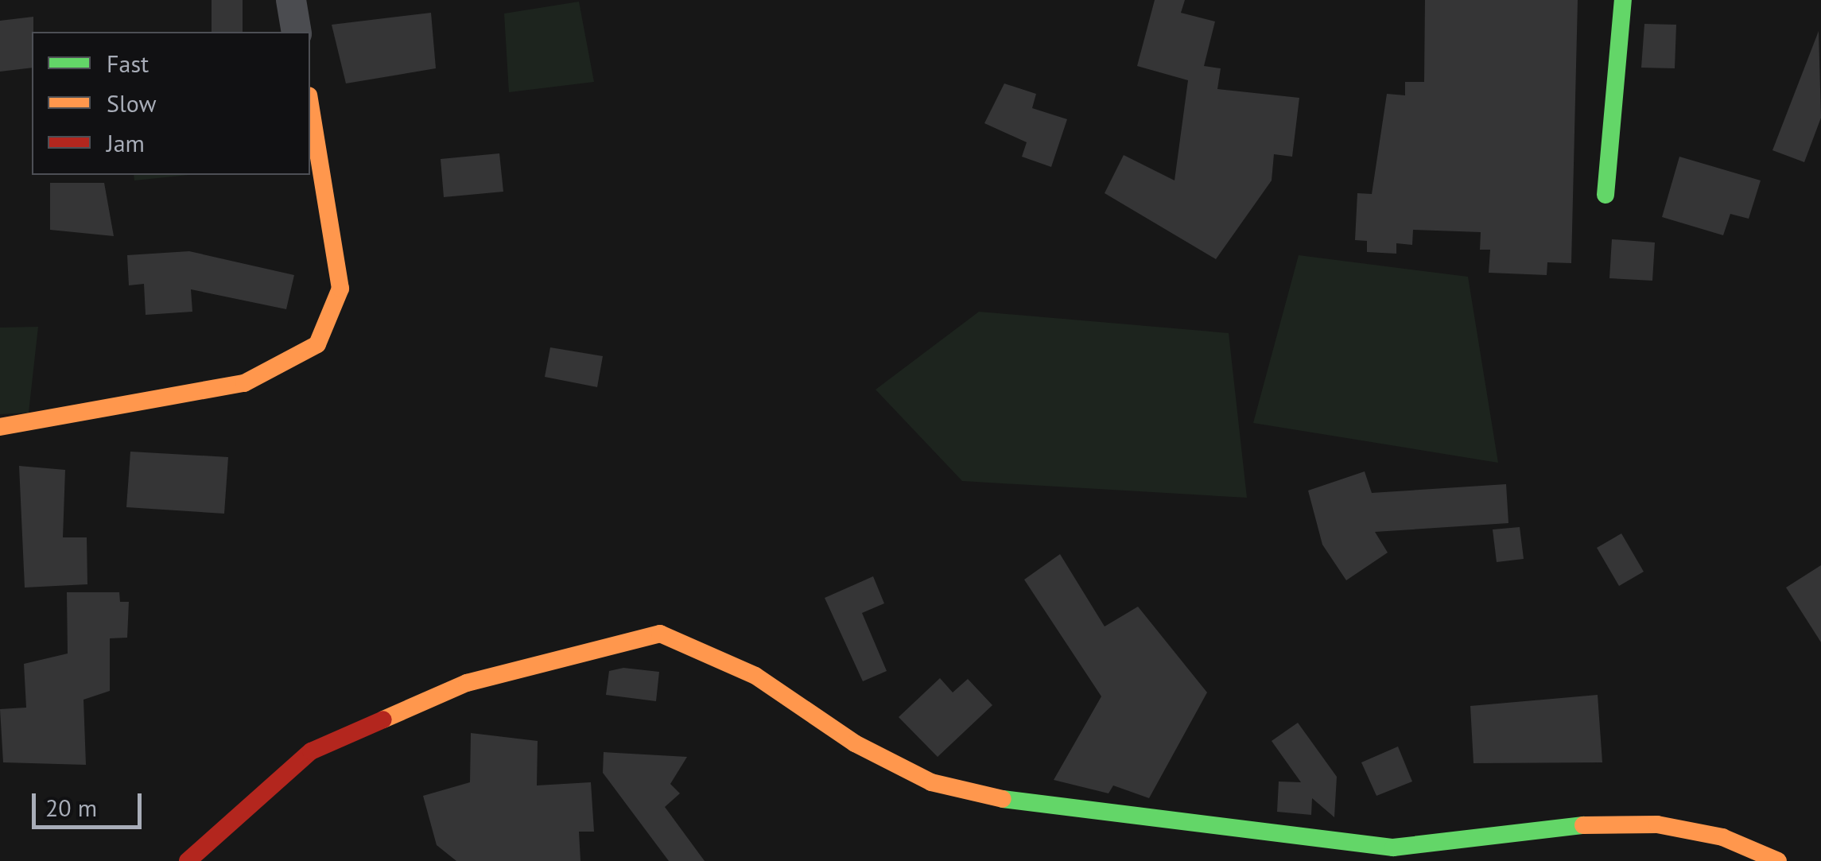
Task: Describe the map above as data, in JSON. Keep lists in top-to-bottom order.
{
  "legend": ["Fast", "Slow", "Jam"],
  "scale_bar": "20 m"
}
